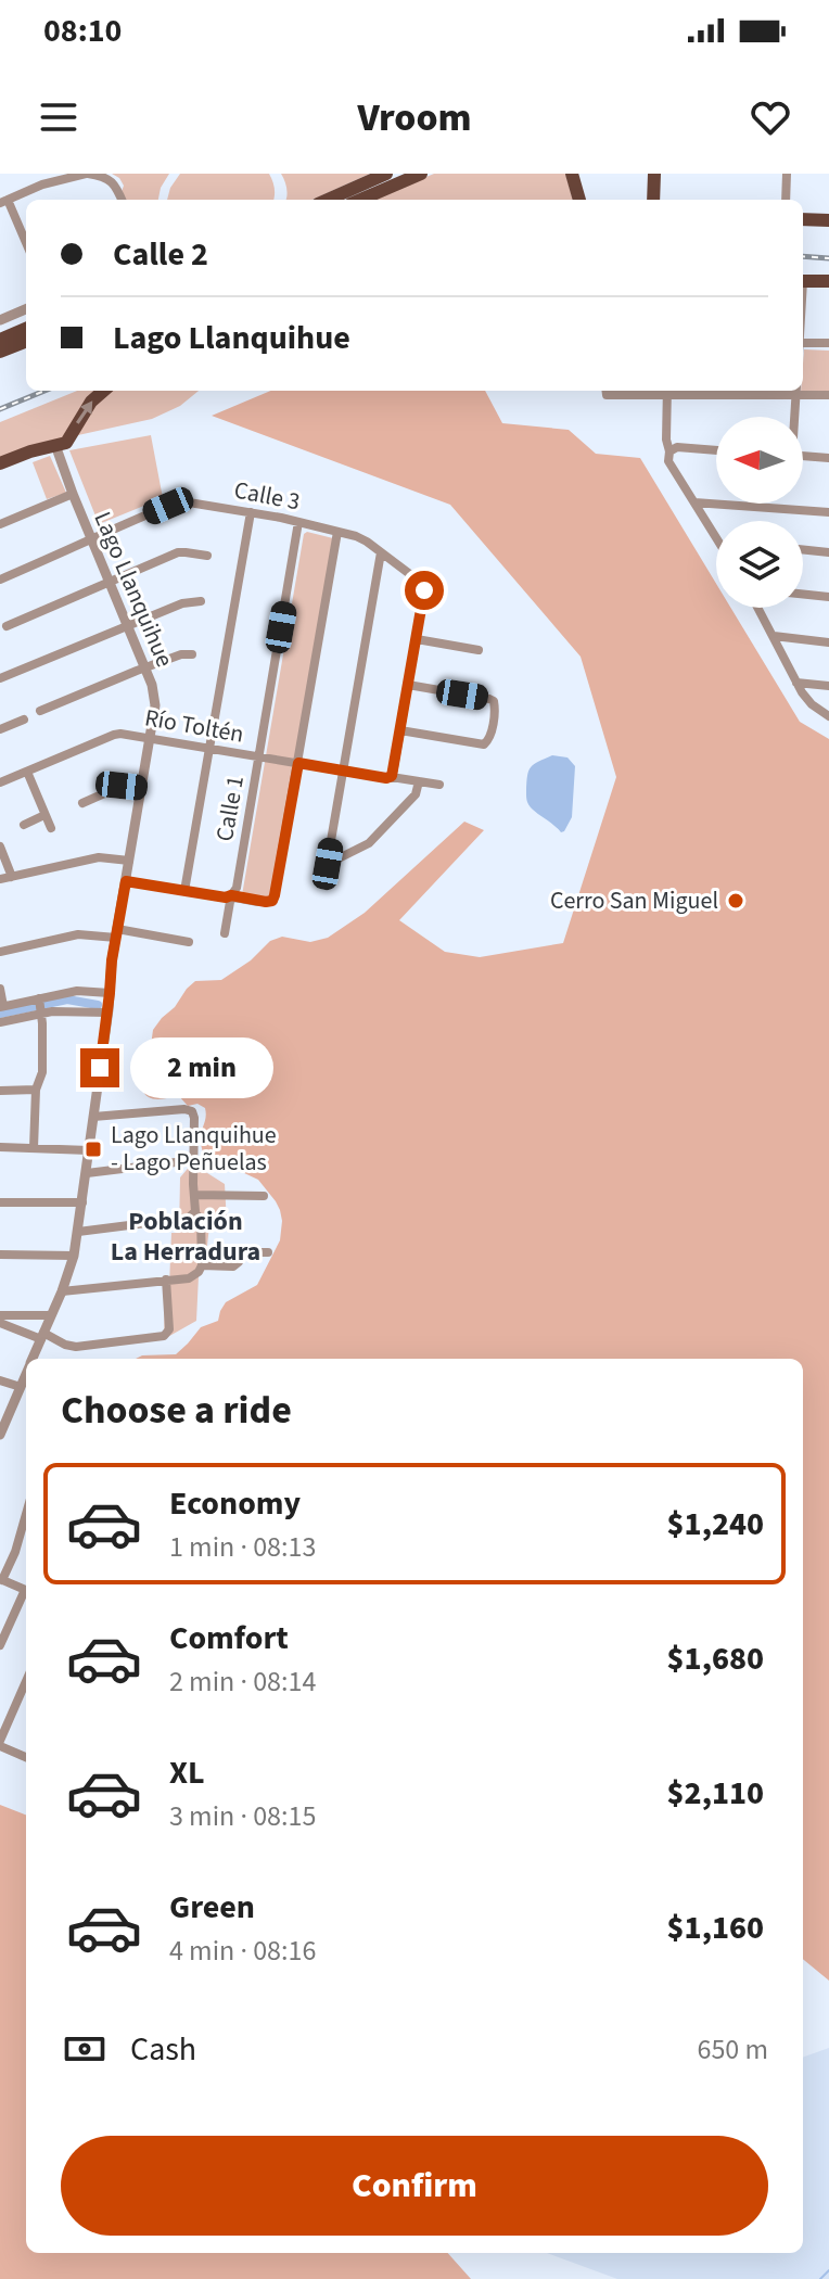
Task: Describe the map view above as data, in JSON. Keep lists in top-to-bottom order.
{
  "streets": {
    "street": [
      "Calle 3",
      "Lago Llanquihue",
      "Río Toltén",
      "Calle 1"
    ]
  },
  "crossings": [
    ["Calle 3", "Lago Llanquihue"],
    ["Calle 3", "Calle 1"],
    ["Lago Llanquihue", "Río Toltén"],
    ["Río Toltén", "Calle 1"]
  ],
  "districts": ["Población La Herradura"],
  "places": {
    "other": ["Cerro San Miguel"],
    "transit": ["Lago Llanquihue - Lago Peñuelas"]
  },
  "north": "left",
  "page": {
    "status": "08:10",
    "header": "Vroom",
    "banner": ["Calle 2", "Lago Llanquihue"],
    "bubble": "2 min",
    "heading": "Choose a ride",
    "list": [
      {
        "name": "Economy",
        "note": "1 min · 08:13",
        "value": "$1,240"
      },
      {
        "name": "Comfort",
        "note": "2 min · 08:14",
        "value": "$1,680"
      },
      {
        "name": "XL",
        "note": "3 min · 08:15",
        "value": "$2,110"
      },
      {
        "name": "Green",
        "note": "4 min · 08:16",
        "value": "$1,160"
      }
    ],
    "pay": ["Cash", "650 m"],
    "buttons": "Confirm"
  }
}
